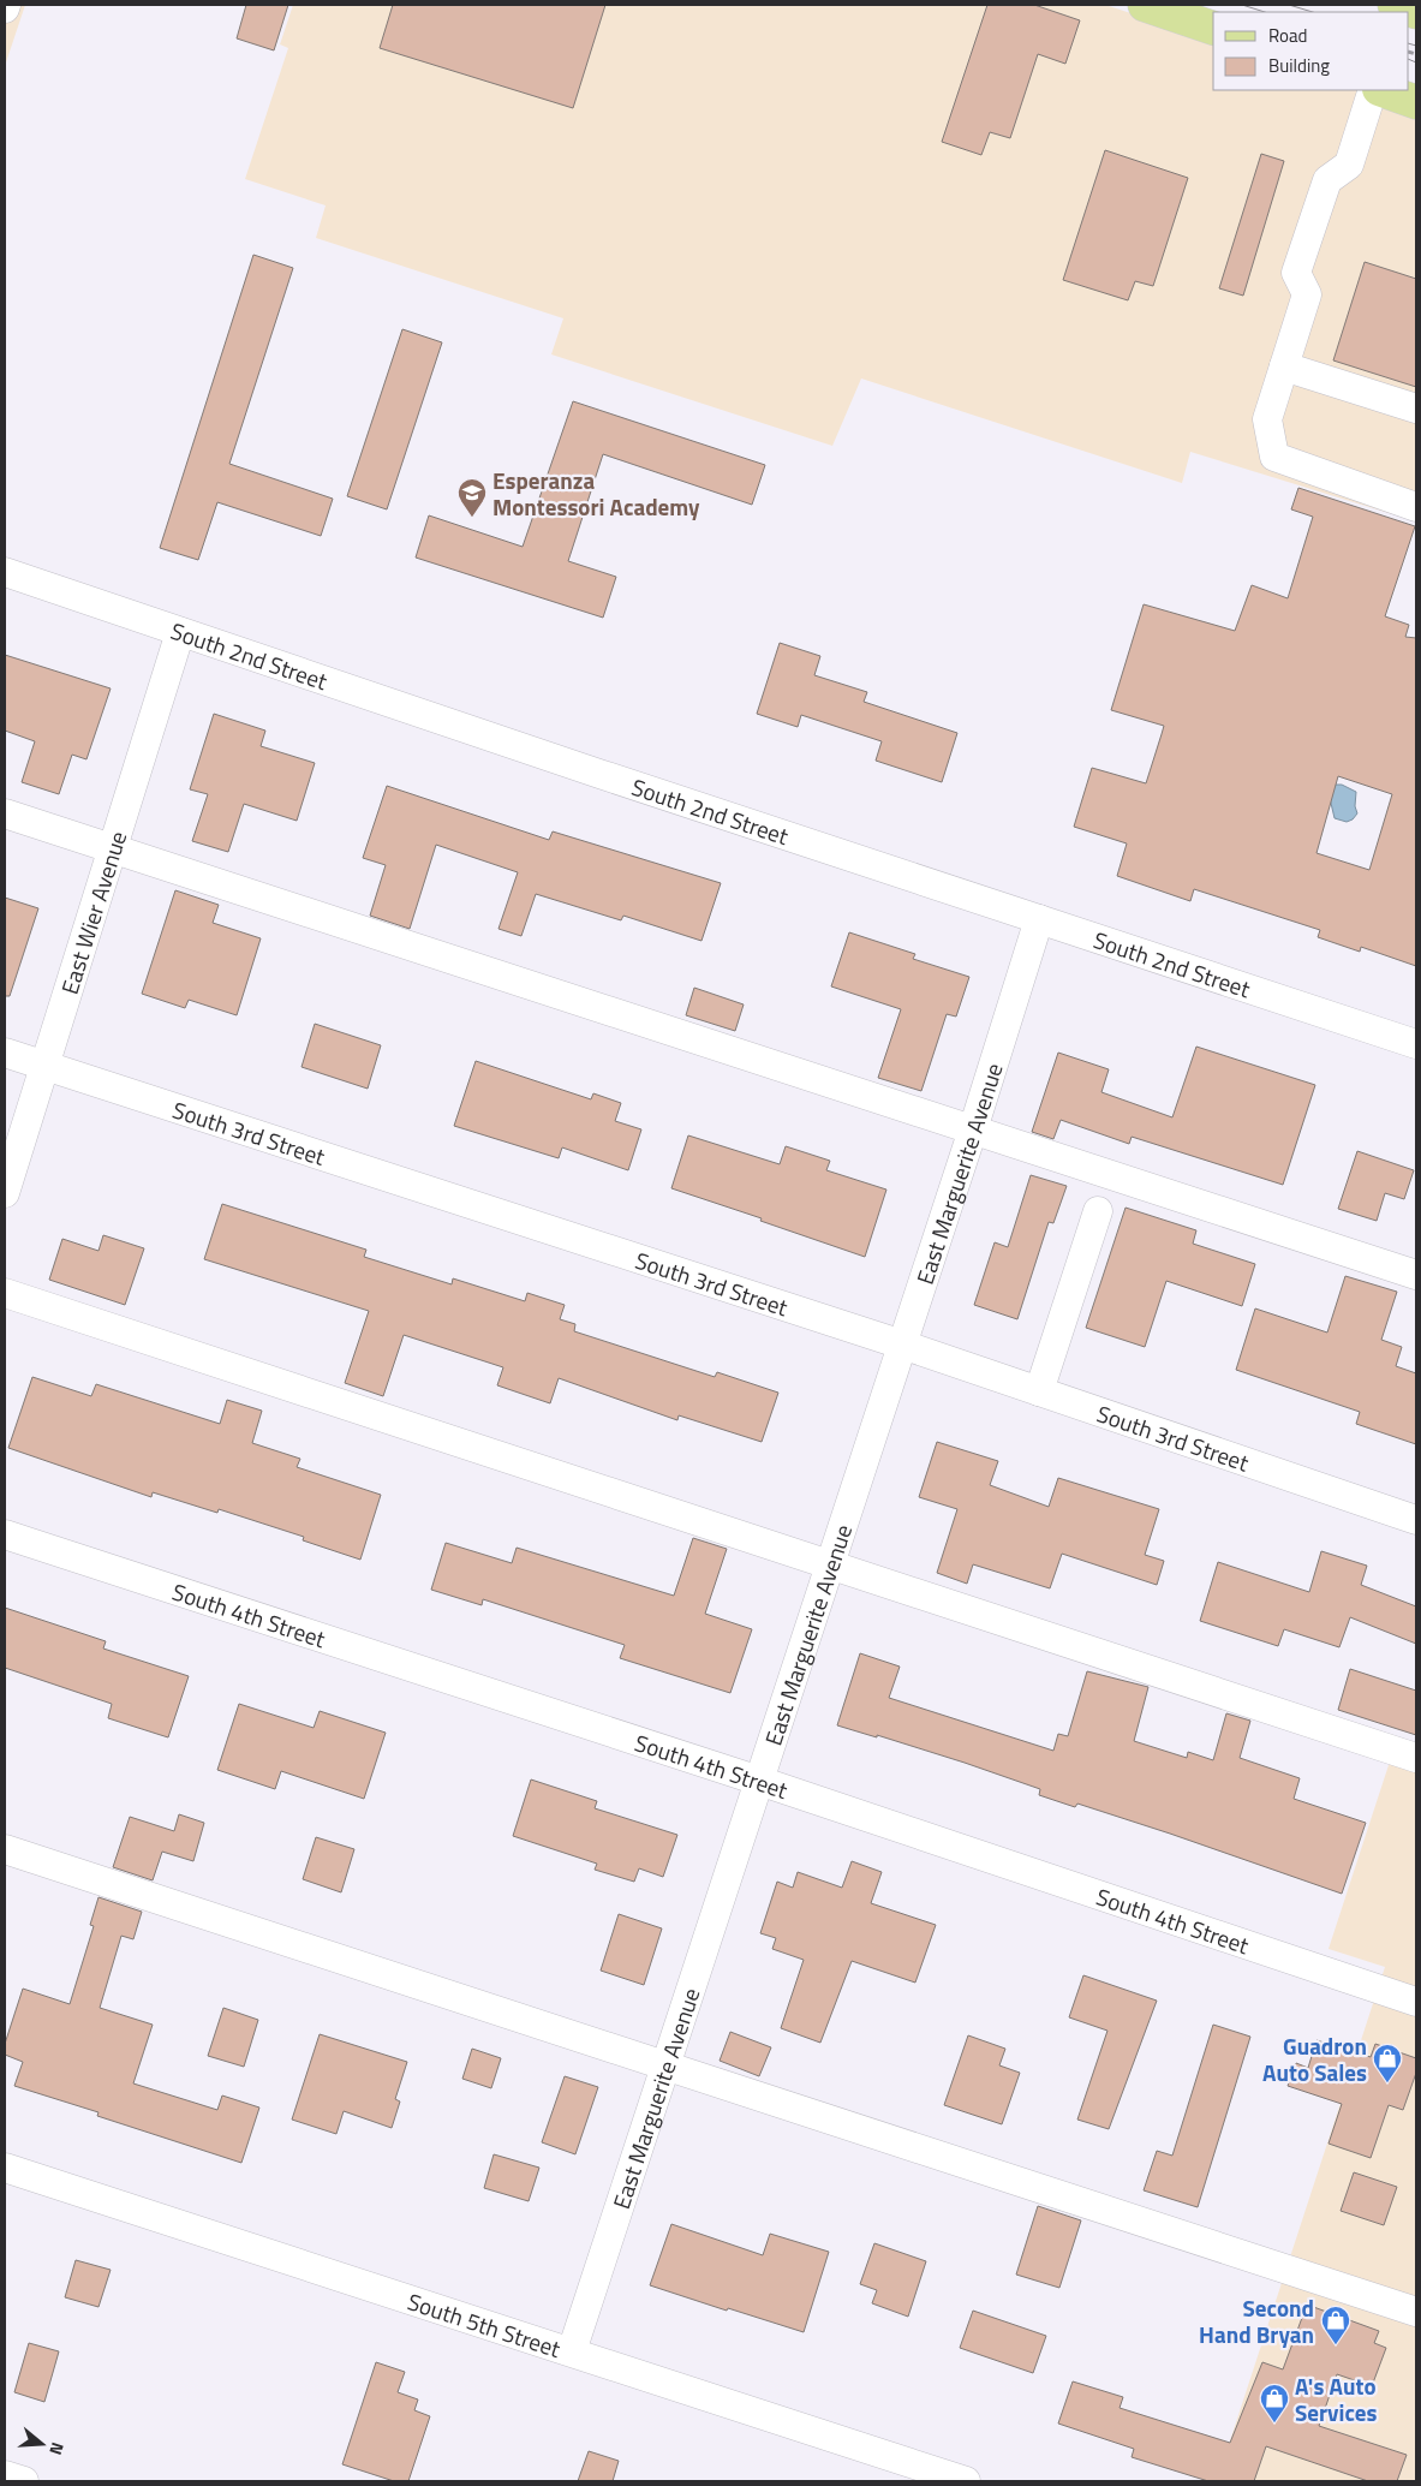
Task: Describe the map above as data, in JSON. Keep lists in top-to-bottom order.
{
  "streets": {
    "street": [
      "South 2nd Street",
      "East Wier Avenue",
      "South 3rd Street",
      "East Marguerite Avenue",
      "South 4th Street",
      "South 5th Street"
    ]
  },
  "crossings": [
    ["South 2nd Street", "East Wier Avenue"],
    ["South 2nd Street", "East Marguerite Avenue"],
    ["East Wier Avenue", "South 3rd Street"],
    ["South 3rd Street", "East Marguerite Avenue"],
    ["East Marguerite Avenue", "South 4th Street"],
    ["East Marguerite Avenue", "South 5th Street"]
  ],
  "places": {
    "school or university": ["Esperanza Montessori Academy"],
    "shop": ["Guadron Auto Sales", "Second Hand Bryan", "A's Auto Services"]
  },
  "legend": ["Road", "Building"],
  "north": "right"
}
